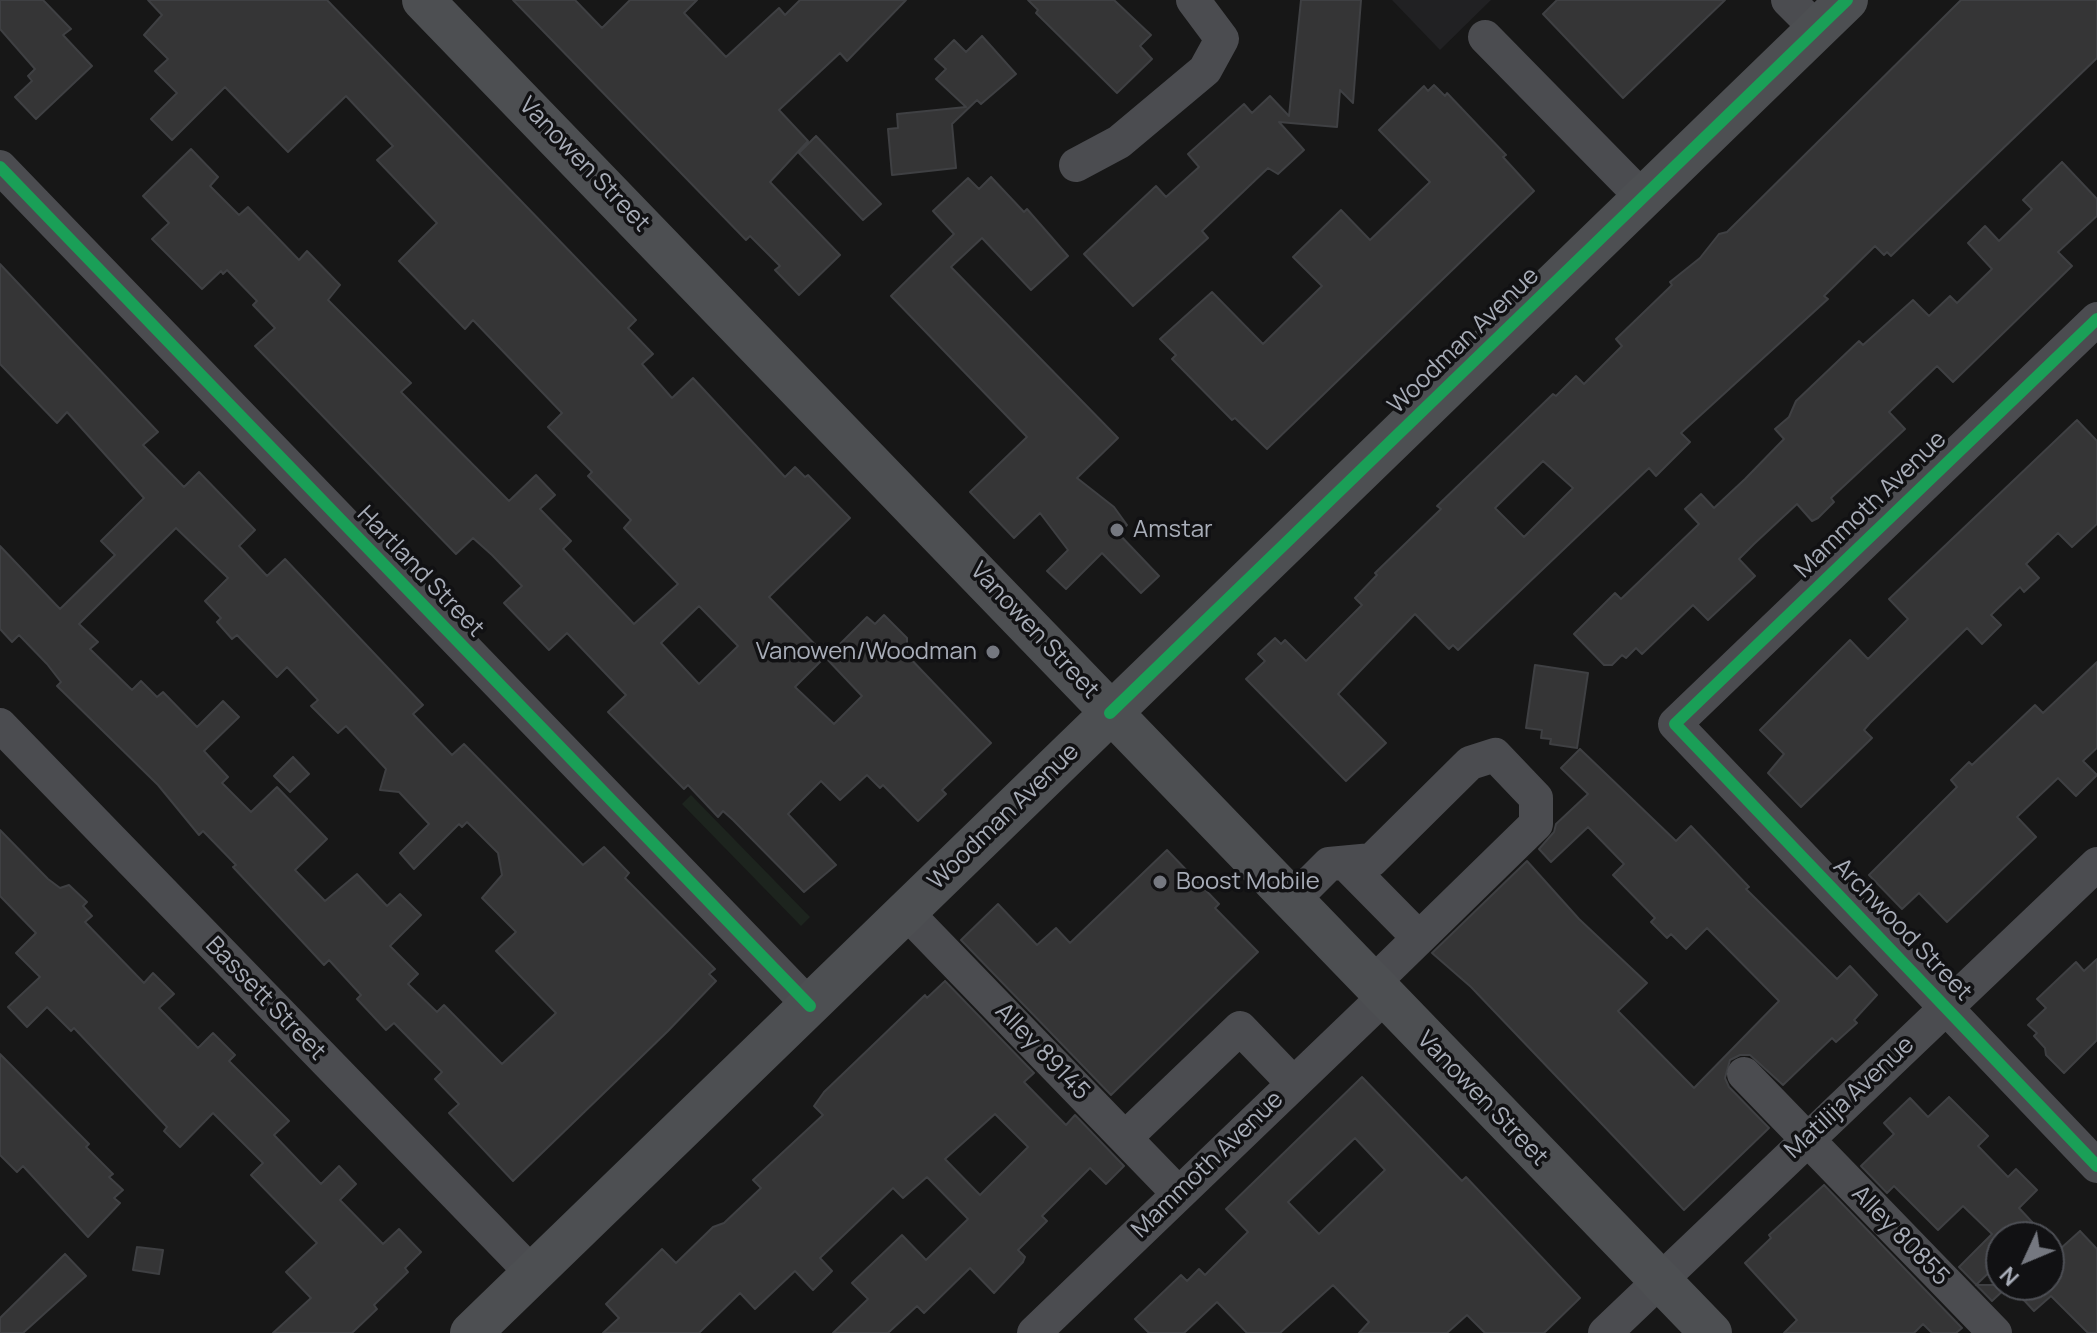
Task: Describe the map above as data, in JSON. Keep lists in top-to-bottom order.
{
  "streets": {
    "main road": ["Vanowen Street", "Woodman Avenue"],
    "street": [
      "Mammoth Avenue",
      "Hartland Street",
      "Archwood Street",
      "Bassett Street",
      "Alley 89145",
      "Matilija Avenue",
      "Alley 80855"
    ]
  },
  "crossings": [
    ["Vanowen Street", "Woodman Avenue"],
    ["Vanowen Street", "Mammoth Avenue"],
    ["Vanowen Street", "Matilija Avenue"],
    ["Woodman Avenue", "Hartland Street"],
    ["Woodman Avenue", "Bassett Street"],
    ["Woodman Avenue", "Alley 89145"],
    ["Mammoth Avenue", "Archwood Street"],
    ["Mammoth Avenue", "Alley 89145"],
    ["Archwood Street", "Matilija Avenue"],
    ["Matilija Avenue", "Alley 80855"]
  ],
  "places": ["Amstar", "Vanowen/Woodman", "Boost Mobile"],
  "north": "bottom left"
}
